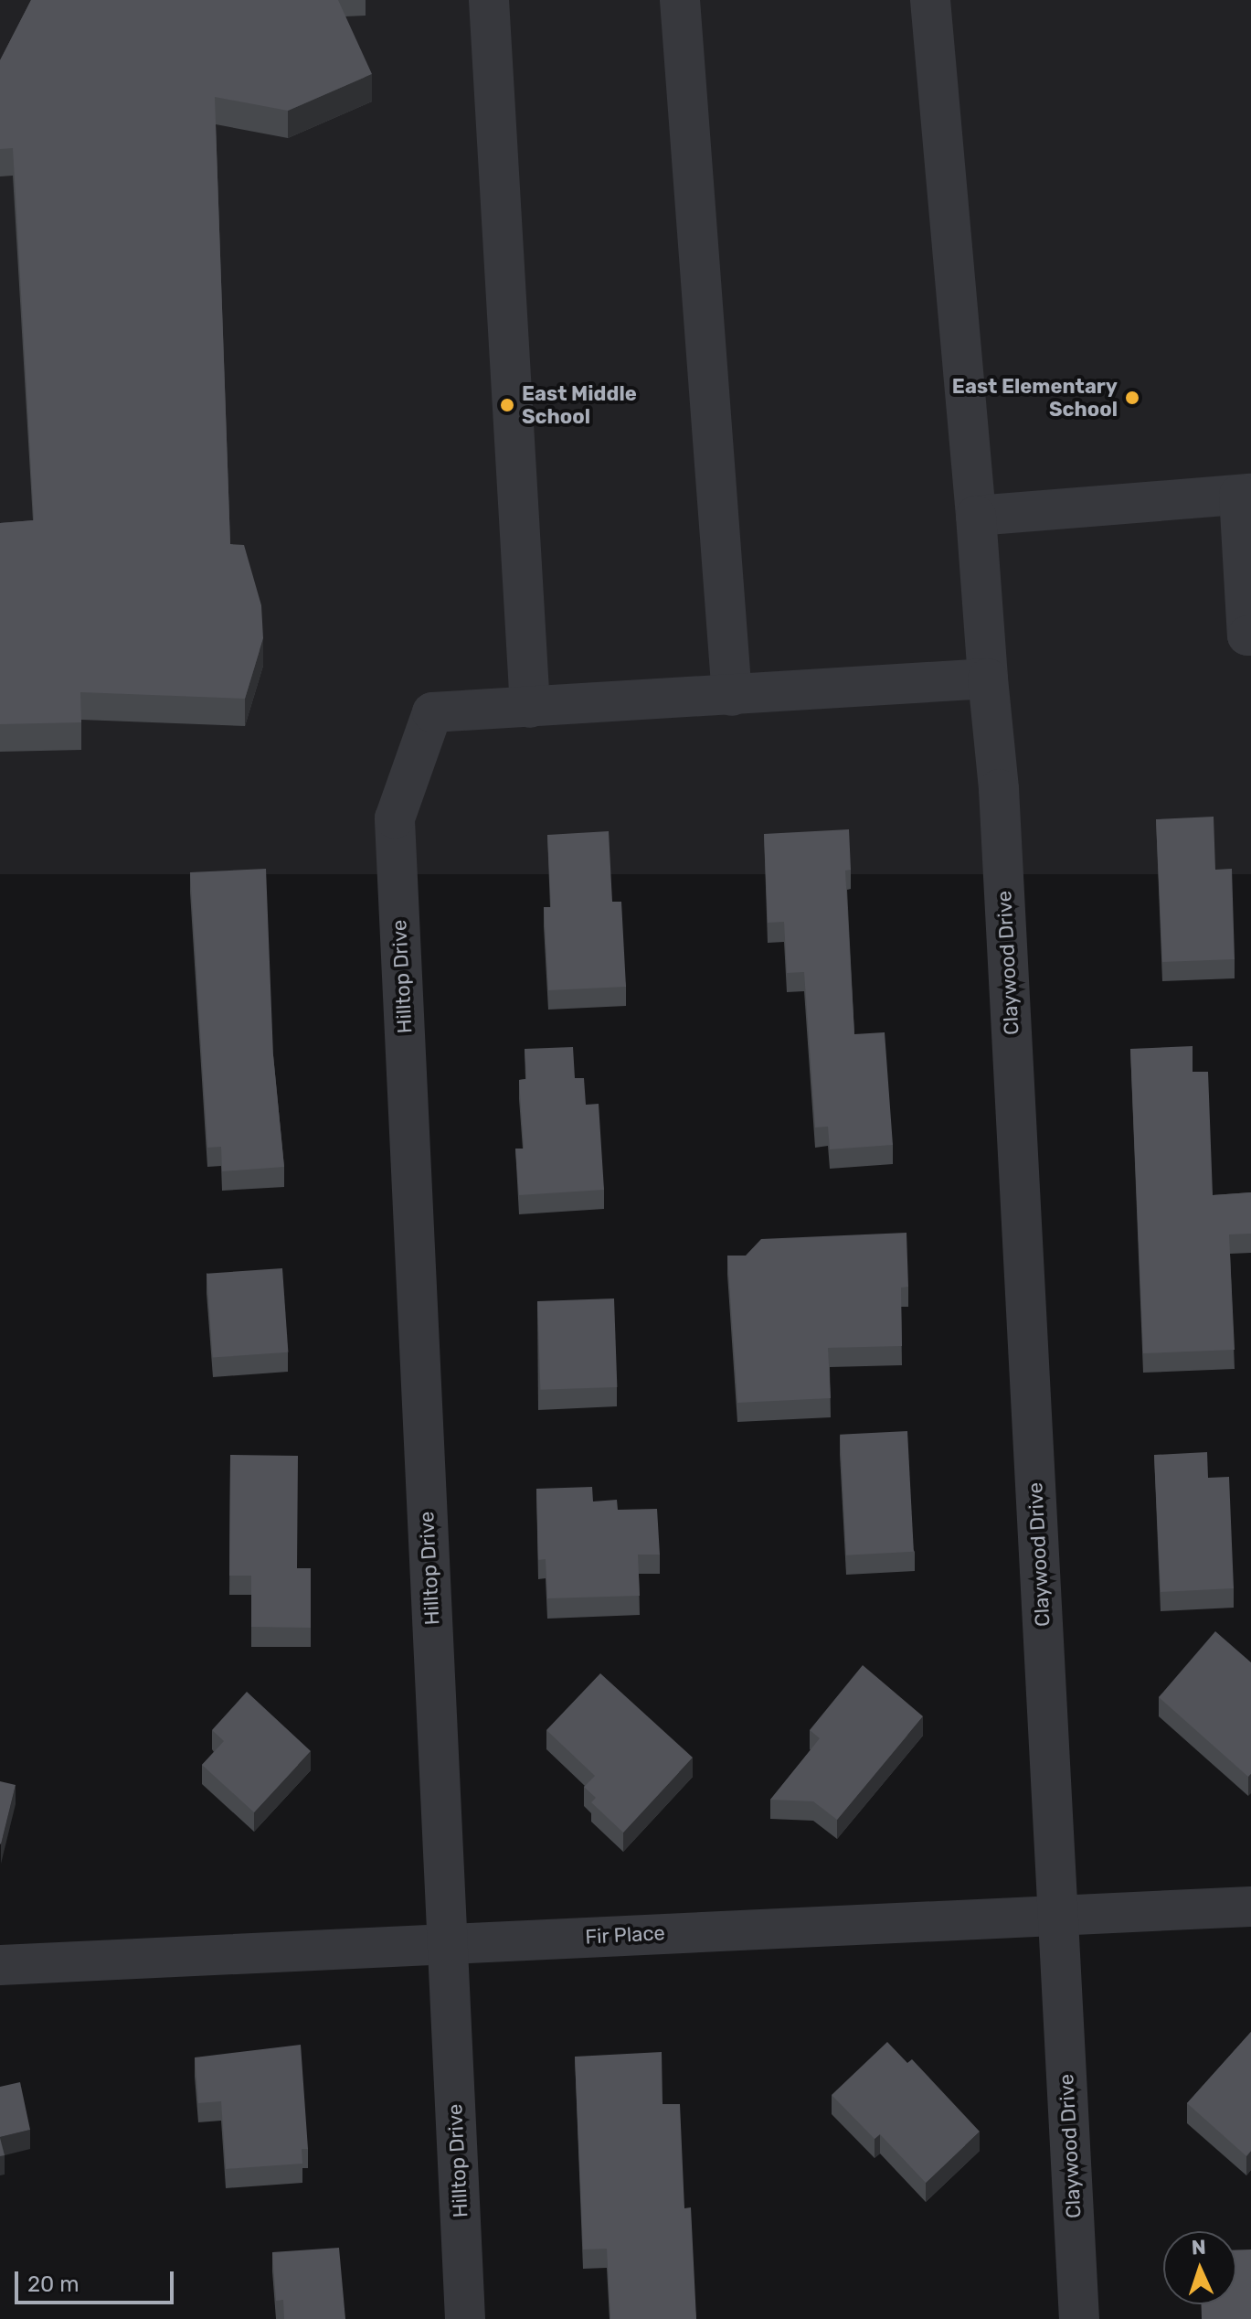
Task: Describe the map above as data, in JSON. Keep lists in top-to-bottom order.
{
  "streets": {
    "street": ["Claywood Drive", "Hilltop Drive", "Fir Place"]
  },
  "crossings": [
    ["Claywood Drive", "Fir Place"],
    ["Hilltop Drive", "Fir Place"]
  ],
  "places": ["East Elementary School", "East Middle School"],
  "scale_bar": "20 m",
  "north": "top"
}
